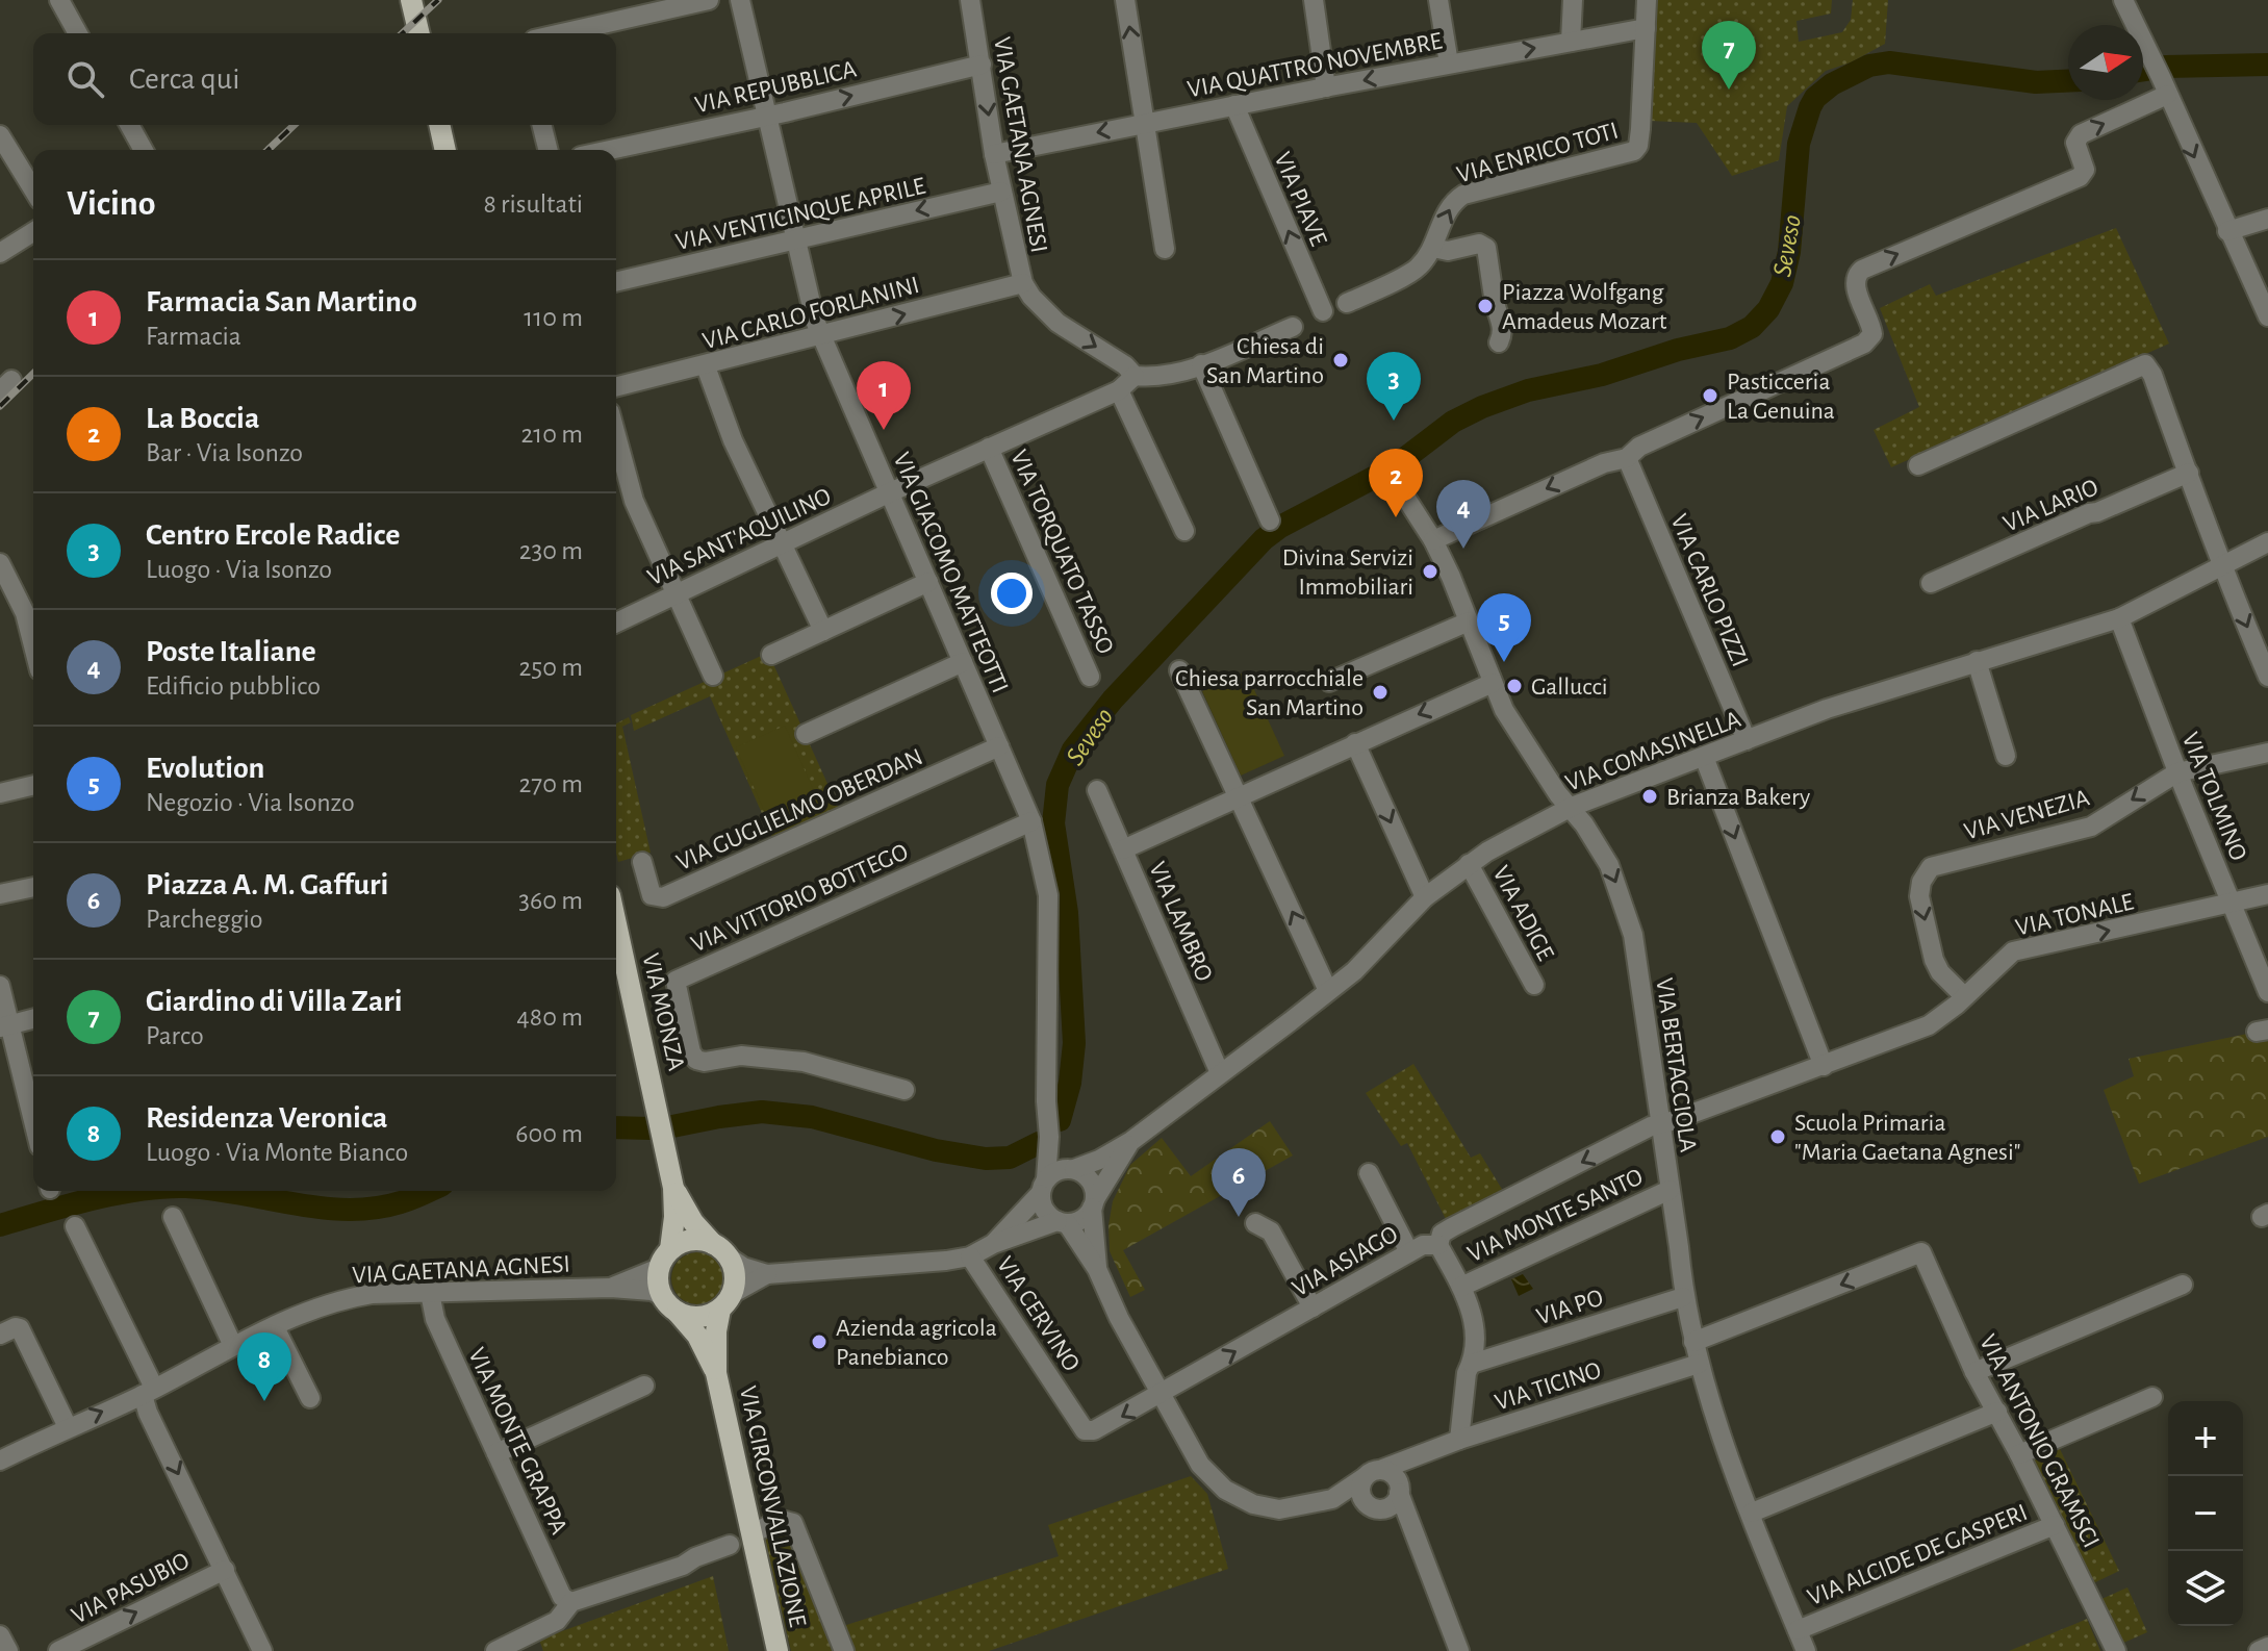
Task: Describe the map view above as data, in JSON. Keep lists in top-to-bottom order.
{
  "streets": {
    "main road": ["VIA MONZA", "VIA CIRCONVALLAZIONE"],
    "street": [
      "VIA QUATTRO NOVEMBRE",
      "VIA REPUBBLICA",
      "VIA GAETANA AGNESI",
      "VIA ENRICO TOTI",
      "VIA PIAVE",
      "VIA VENTICINQUE APRILE",
      "VIA CARLO FORLANINI",
      "VIA LARIO",
      "VIA SANT'AQUILINO",
      "VIA TORQUATO TASSO",
      "VIA GIACOMO MATTEOTTI",
      "VIA CARLO PIZZI",
      "VIA COMASINELLA",
      "VIA TOLMINO",
      "VIA GUGLIELMO OBERDAN",
      "VIA VENEZIA",
      "VIA VITTORIO BOTTEGO",
      "VIA ADIGE",
      "VIA TONALE",
      "VIA LAMBRO",
      "VIA BERTACCIOLA",
      "VIA MONTE SANTO",
      "VIA ASIAGO",
      "VIA PO",
      "VIA CERVINO",
      "VIA TICINO",
      "VIA MONTE GRAPPA",
      "VIA ANTONIO GRAMSCI",
      "VIA ALCIDE DE GASPERI",
      "VIA PASUBIO"
    ]
  },
  "crossings": [
    ["VIA QUATTRO NOVEMBRE", "VIA GAETANA AGNESI"],
    ["VIA QUATTRO NOVEMBRE", "VIA ENRICO TOTI"],
    ["VIA QUATTRO NOVEMBRE", "VIA PIAVE"],
    ["VIA REPUBBLICA", "VIA GAETANA AGNESI"],
    ["VIA REPUBBLICA", "VIA GIACOMO MATTEOTTI"],
    ["VIA GAETANA AGNESI", "VIA VENTICINQUE APRILE"],
    ["VIA GAETANA AGNESI", "VIA CARLO FORLANINI"],
    ["VIA GAETANA AGNESI", "VIA SANT'AQUILINO"],
    ["VIA GAETANA AGNESI", "VIA MONTE GRAPPA"],
    ["VIA GAETANA AGNESI", "VIA CIRCONVALLAZIONE"],
    ["VIA VENTICINQUE APRILE", "VIA GIACOMO MATTEOTTI"],
    ["VIA CARLO FORLANINI", "VIA GIACOMO MATTEOTTI"],
    ["VIA SANT'AQUILINO", "VIA TORQUATO TASSO"],
    ["VIA SANT'AQUILINO", "VIA GIACOMO MATTEOTTI"],
    ["VIA GIACOMO MATTEOTTI", "VIA COMASINELLA"],
    ["VIA GIACOMO MATTEOTTI", "VIA GUGLIELMO OBERDAN"],
    ["VIA GIACOMO MATTEOTTI", "VIA VITTORIO BOTTEGO"],
    ["VIA CARLO PIZZI", "VIA COMASINELLA"],
    ["VIA COMASINELLA", "VIA TOLMINO"],
    ["VIA COMASINELLA", "VIA ADIGE"],
    ["VIA COMASINELLA", "VIA LAMBRO"],
    ["VIA COMASINELLA", "VIA BERTACCIOLA"],
    ["VIA TOLMINO", "VIA VENEZIA"],
    ["VIA TOLMINO", "VIA TONALE"],
    ["VIA VENEZIA", "VIA TONALE"],
    ["VIA TONALE", "VIA ASIAGO"],
    ["VIA BERTACCIOLA", "VIA MONTE SANTO"],
    ["VIA BERTACCIOLA", "VIA ASIAGO"],
    ["VIA BERTACCIOLA", "VIA PO"],
    ["VIA BERTACCIOLA", "VIA TICINO"],
    ["VIA BERTACCIOLA", "VIA ANTONIO GRAMSCI"],
    ["VIA BERTACCIOLA", "VIA ALCIDE DE GASPERI"],
    ["VIA ASIAGO", "VIA CERVINO"],
    ["VIA ASIAGO", "VIA TICINO"],
    ["VIA ANTONIO GRAMSCI", "VIA ALCIDE DE GASPERI"]
  ],
  "one_way": [
    "VIA REPUBBLICA",
    "VIA ENRICO TOTI",
    "VIA VENTICINQUE APRILE",
    "VIA CARLO FORLANINI",
    "VIA TONALE",
    "VIA PASUBIO"
  ],
  "water": ["Seveso"],
  "places": [
    "Piazza Wolfgang Amadeus Mozart",
    "Chiesa di San Martino",
    "Pasticceria La Genuina",
    "Divina Servizi Immobiliari",
    "Gallucci",
    "Chiesa parrocchiale San Martino",
    "Brianza Bakery",
    "Scuola Primaria \"Maria Gaetana Agnesi\"",
    "Azienda agricola Panebianco"
  ],
  "north": "right",
  "page": {
    "pins": [
      "7",
      "3",
      "1",
      "2",
      "4",
      "5",
      "6",
      "8"
    ],
    "search": "Cerca qui",
    "heading": ["Vicino", "8 risultati"],
    "list": [
      {
        "mark": "1",
        "name": "Farmacia San Martino",
        "note": "Farmacia",
        "value": "110 m"
      },
      {
        "mark": "2",
        "name": "La Boccia",
        "note": "Bar · Via Isonzo",
        "value": "210 m"
      },
      {
        "mark": "3",
        "name": "Centro Ercole Radice",
        "note": "Luogo · Via Isonzo",
        "value": "230 m"
      },
      {
        "mark": "4",
        "name": "Poste Italiane",
        "note": "Edificio pubblico",
        "value": "250 m"
      },
      {
        "mark": "5",
        "name": "Evolution",
        "note": "Negozio · Via Isonzo",
        "value": "270 m"
      },
      {
        "mark": "6",
        "name": "Piazza A. M. Gaffuri",
        "note": "Parcheggio",
        "value": "360 m"
      },
      {
        "mark": "7",
        "name": "Giardino di Villa Zari",
        "note": "Parco",
        "value": "480 m"
      },
      {
        "mark": "8",
        "name": "Residenza Veronica",
        "note": "Luogo · Via Monte Bianco",
        "value": "600 m"
      }
    ],
    "map_buttons": ["+", "−"]
  }
}
